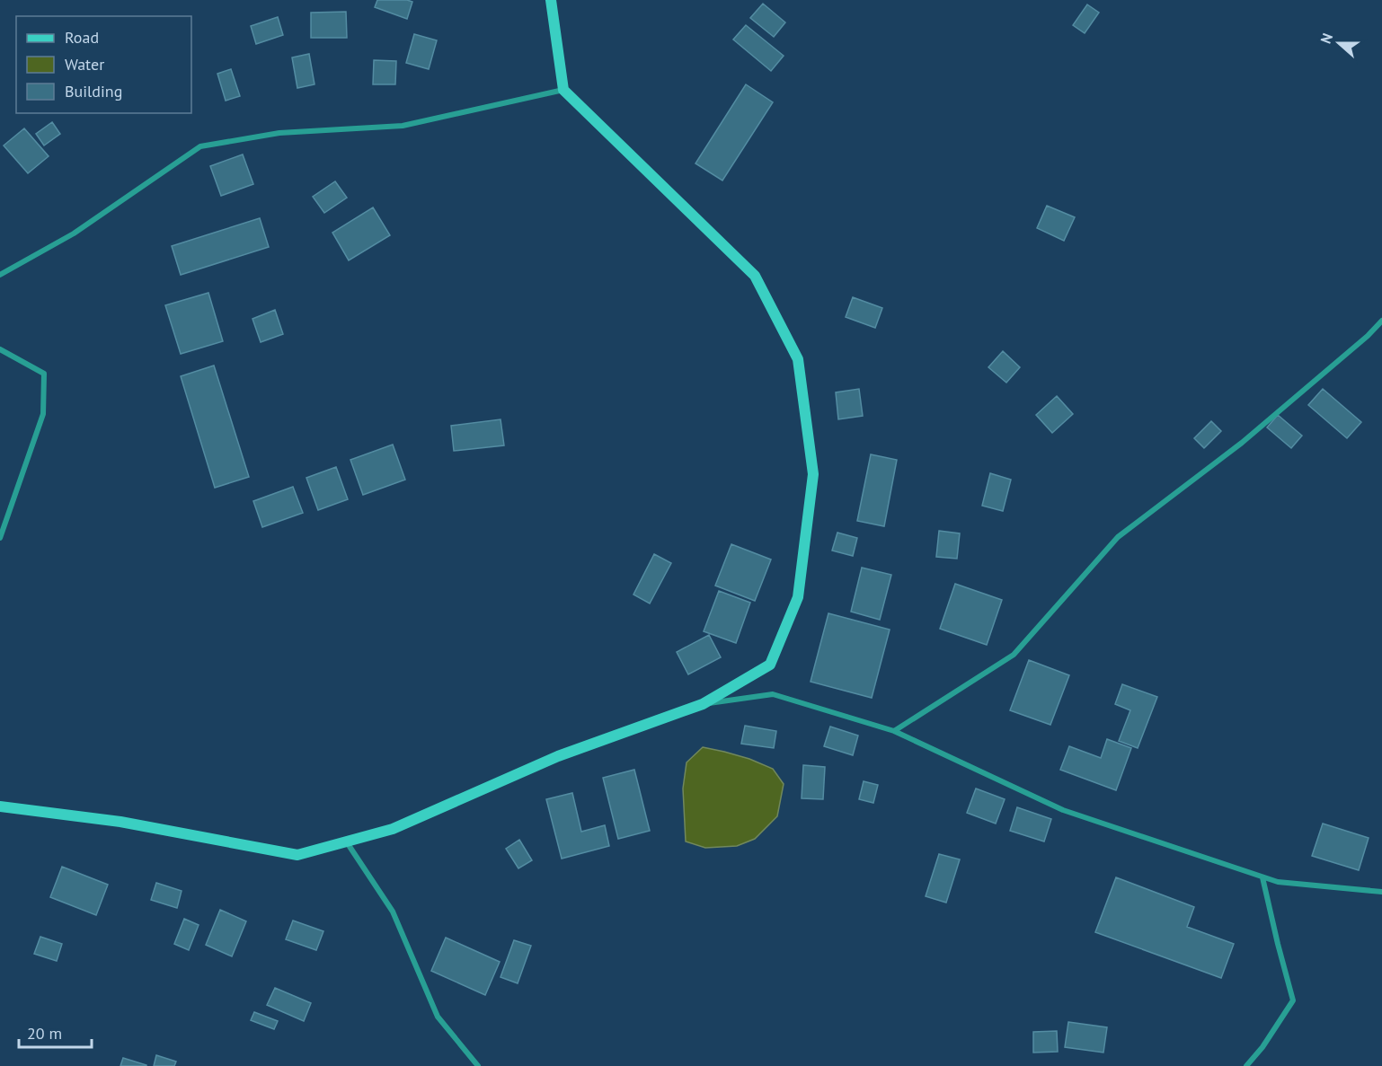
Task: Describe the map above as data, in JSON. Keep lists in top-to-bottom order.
{
  "legend": ["Road", "Water", "Building"],
  "scale_bar": "20 m",
  "north": "left"
}
